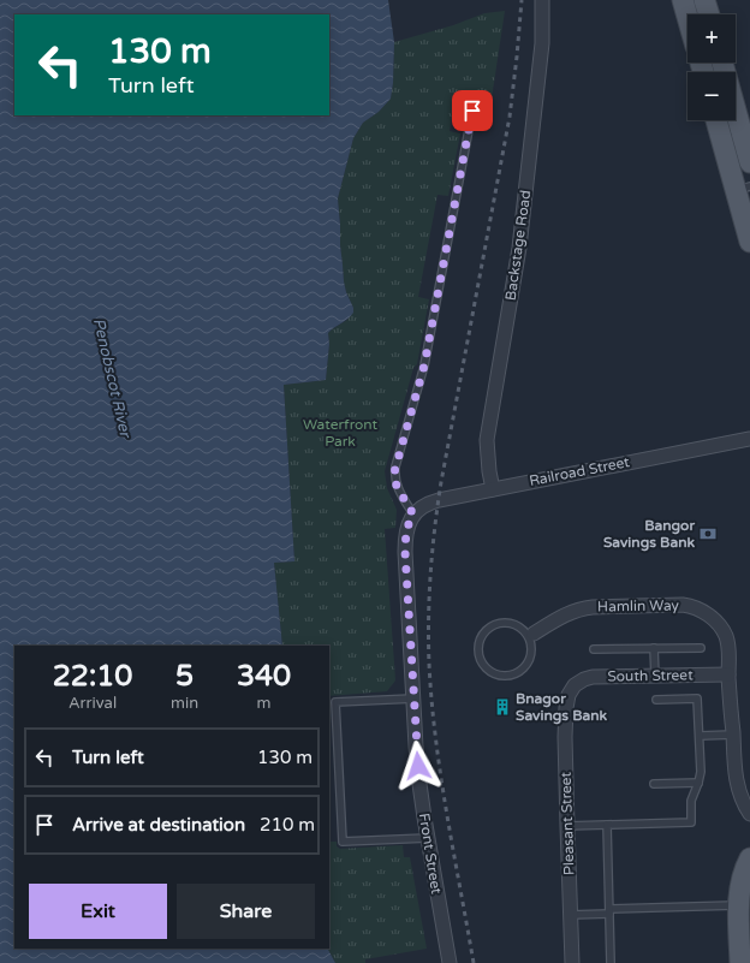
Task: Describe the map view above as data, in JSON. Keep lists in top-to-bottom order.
{
  "streets": {
    "street": [
      "Backstage Road",
      "Railroad Street",
      "Hamlin Way",
      "South Street",
      "Pleasant Street",
      "Front Street"
    ]
  },
  "crossings": [
    ["Backstage Road", "Railroad Street"],
    ["Railroad Street", "Front Street"],
    ["Hamlin Way", "South Street"],
    ["South Street", "Pleasant Street"]
  ],
  "water": ["Penobscot River"],
  "parks": ["Waterfront Park"],
  "places": {
    "bank": ["Bangor Savings Bank"],
    "building": ["Bnagor Savings Bank"]
  },
  "page": {
    "map_buttons": ["+", "−"],
    "turn": ["130 m", "Turn left"],
    "eta": [
      "22:10",
      "Arrival",
      "5",
      "min",
      "340",
      "m"
    ],
    "list": [
      {
        "name": "Turn left",
        "value": "130 m"
      },
      {
        "name": "Arrive at destination",
        "value": "210 m"
      }
    ],
    "buttons": ["Exit", "Share"]
  }
}
